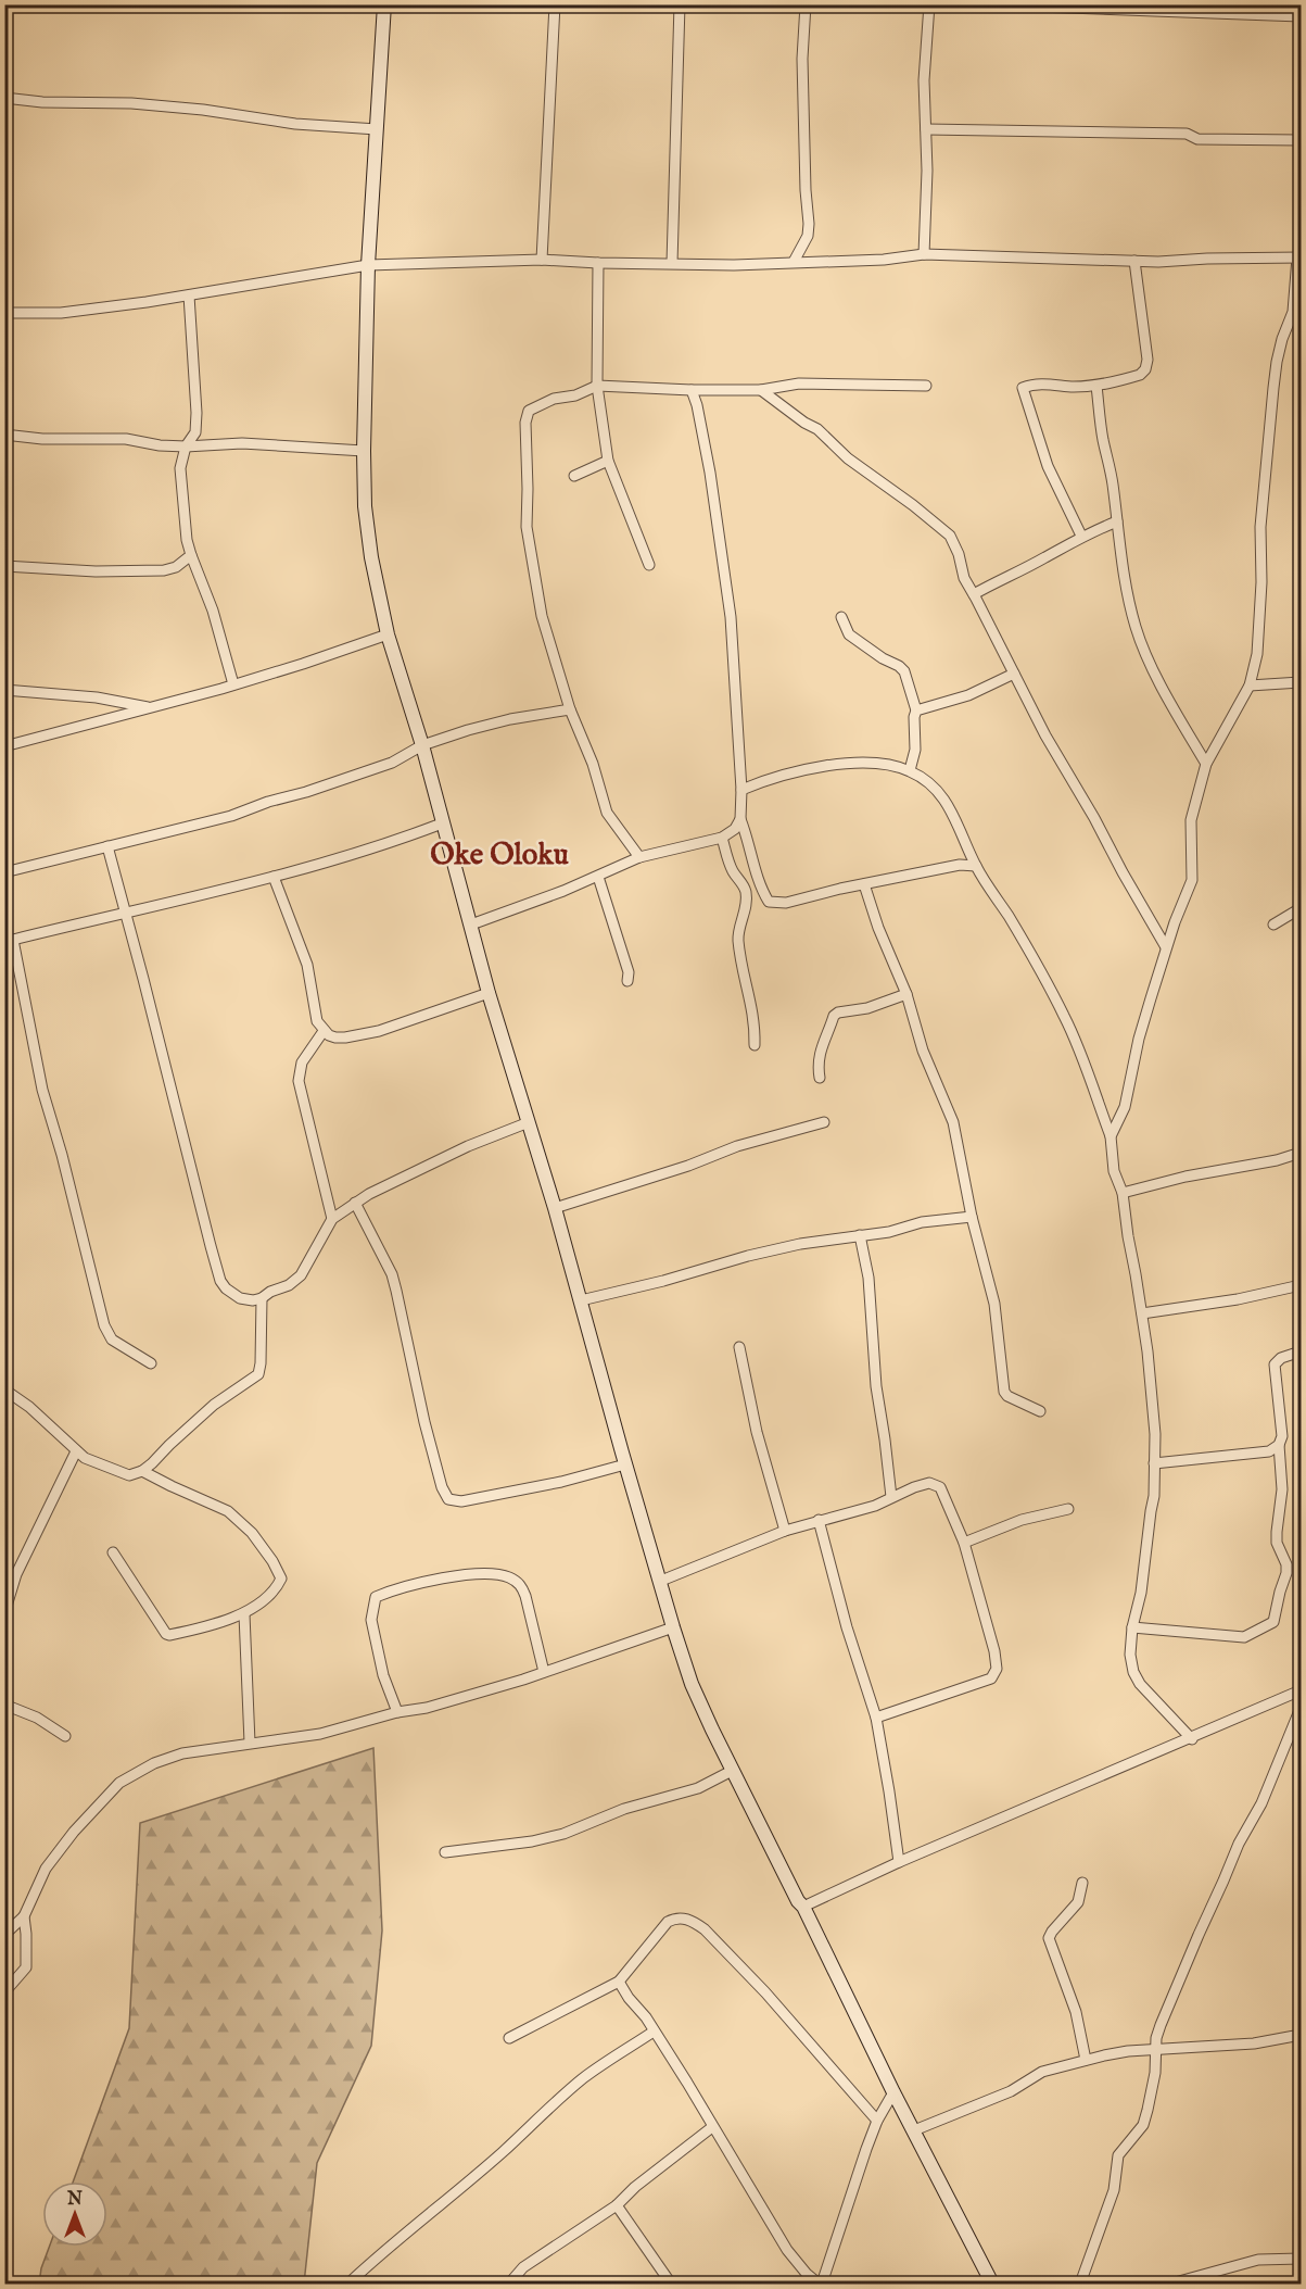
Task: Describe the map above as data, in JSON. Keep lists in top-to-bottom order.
{
  "districts": ["Oke Oloku"],
  "north": "top"
}
